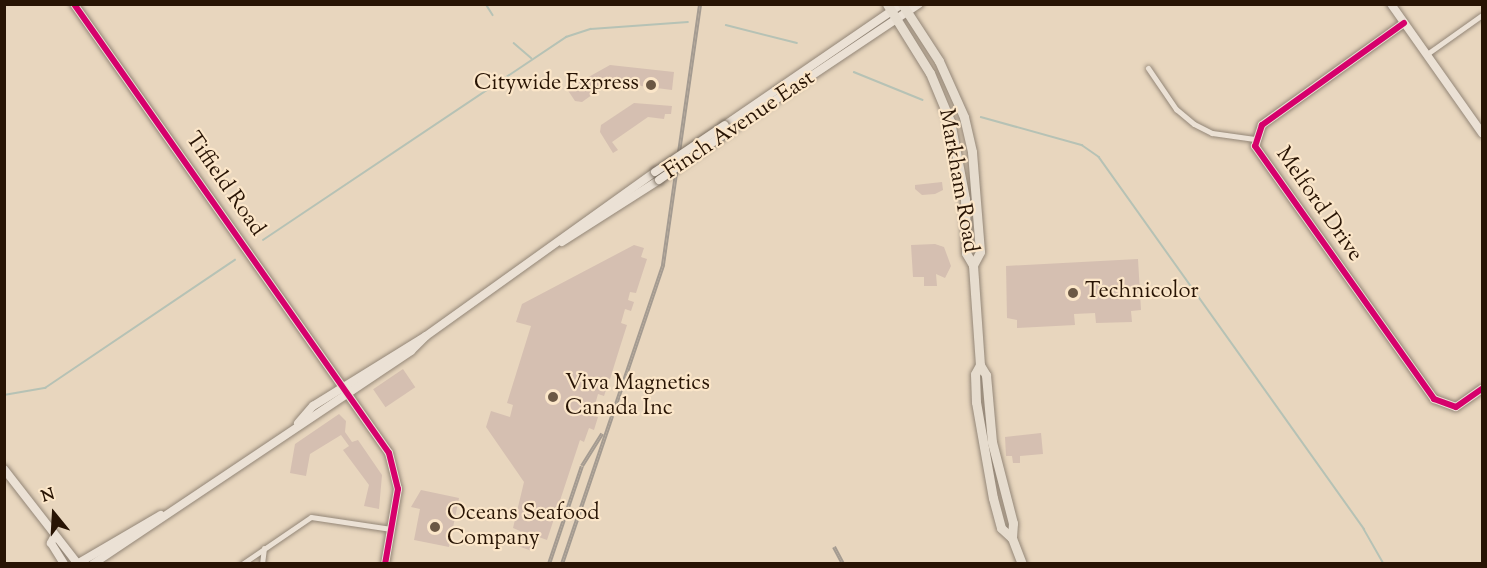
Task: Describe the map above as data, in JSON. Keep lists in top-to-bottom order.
{
  "streets": {
    "main road": ["Markham Road"],
    "street": ["Finch Avenue East", "Tiffield Road", "Melford Drive"]
  },
  "crossings": [
    ["Finch Avenue East", "Markham Road"],
    ["Finch Avenue East", "Tiffield Road"]
  ],
  "places": [
    "Citywide Express",
    "Technicolor",
    "Viva Magnetics Canada Inc",
    "Oceans Seafood Company"
  ],
  "north": "top"
}
